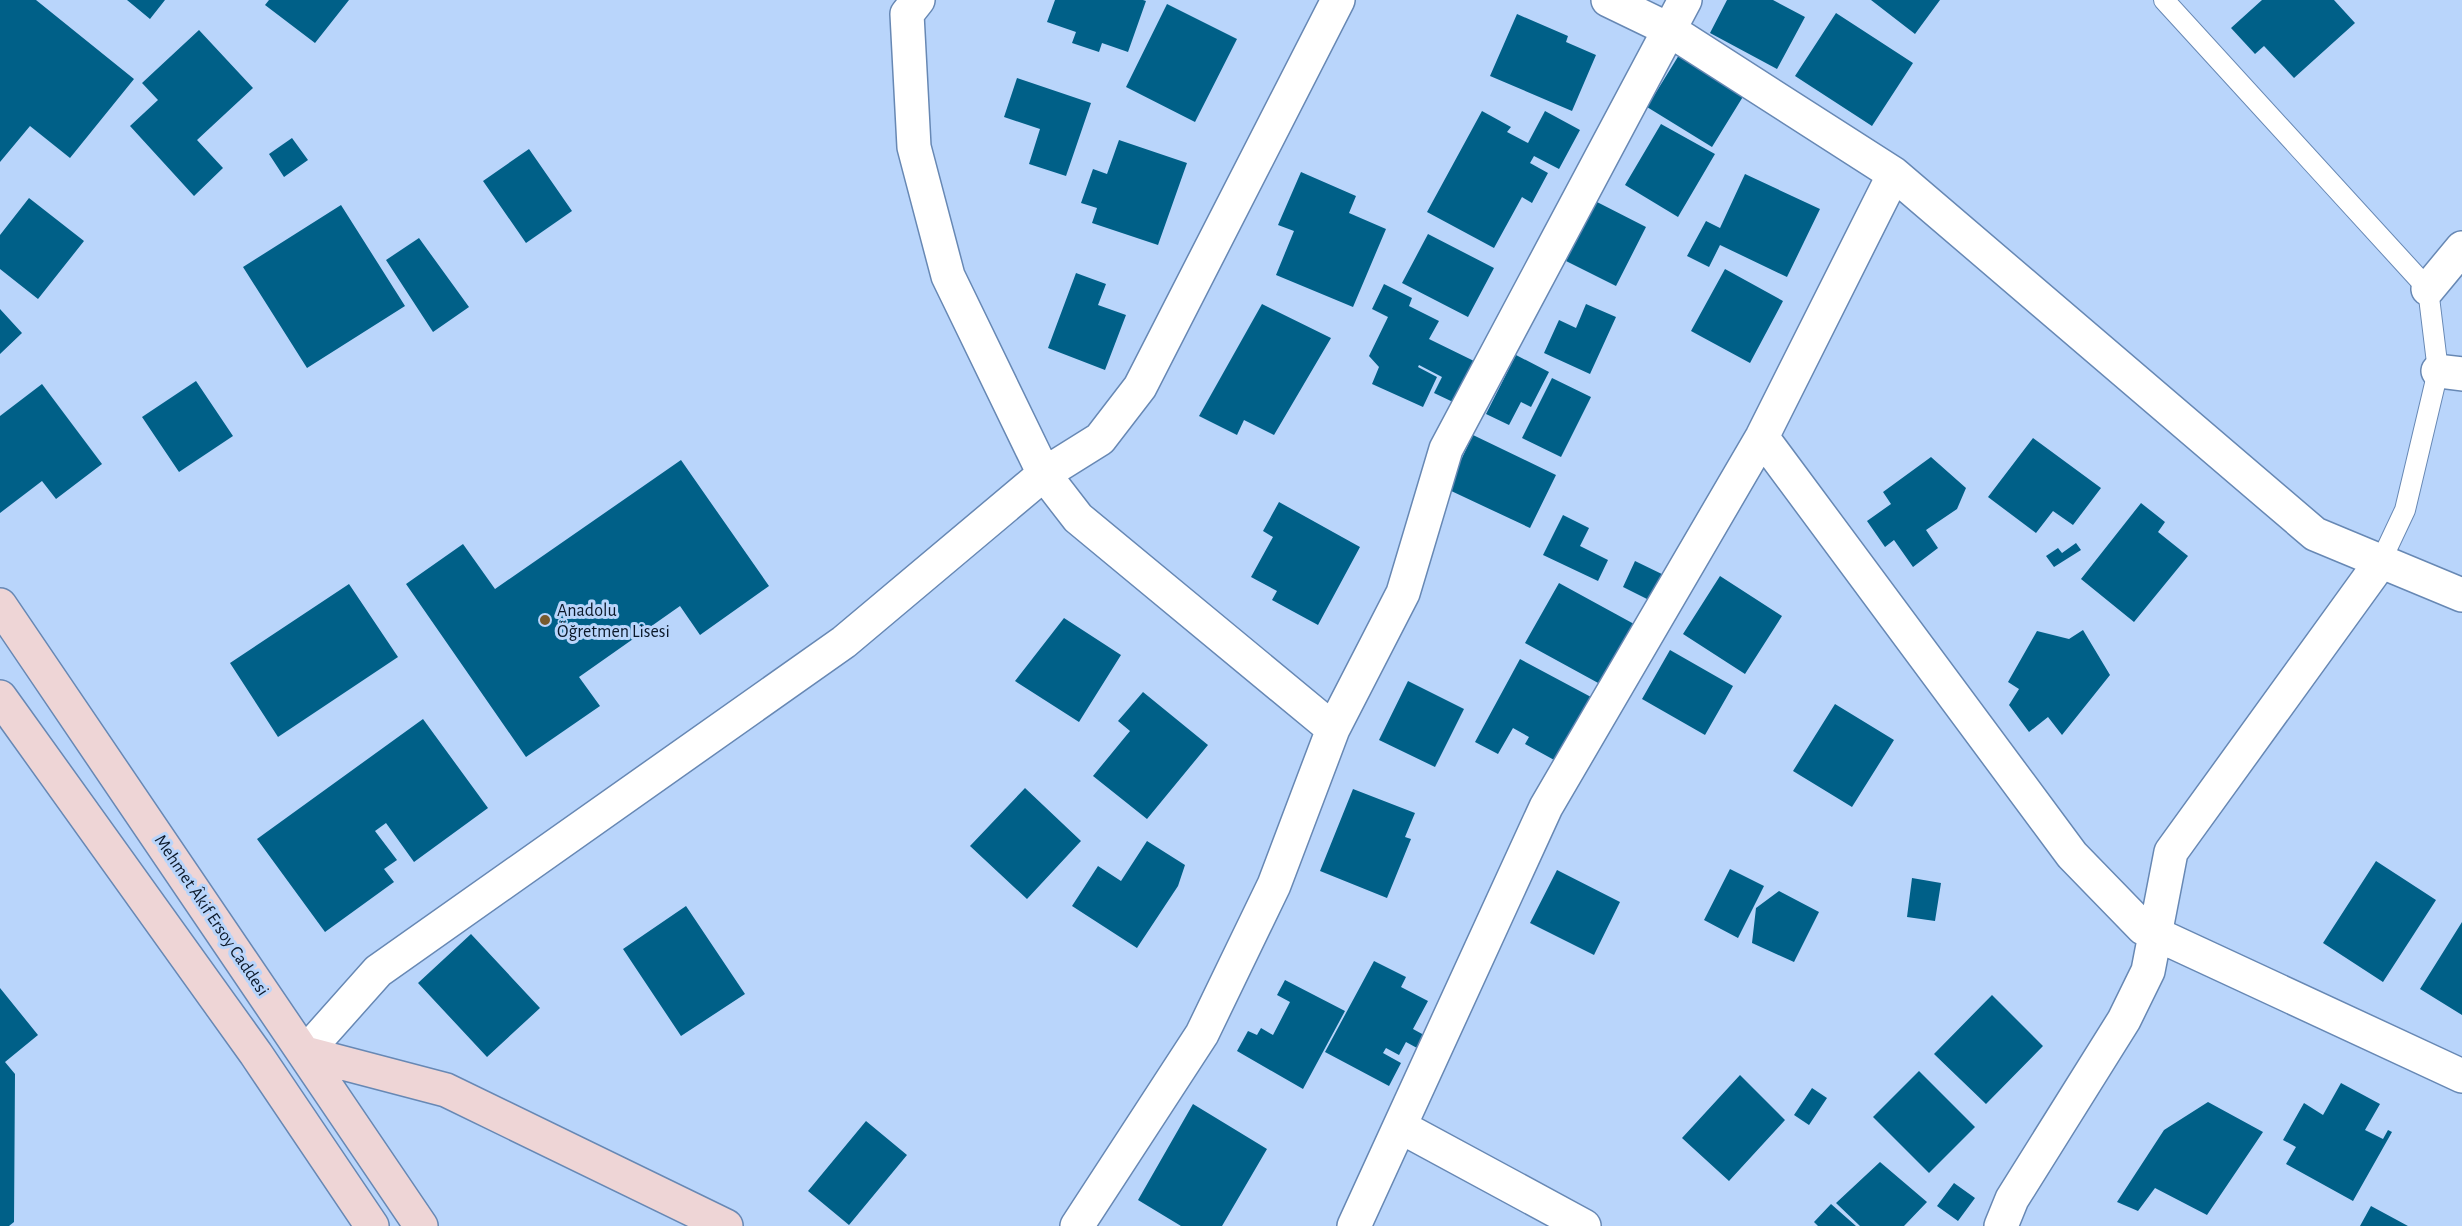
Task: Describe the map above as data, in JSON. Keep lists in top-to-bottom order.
{
  "streets": {
    "main road": ["Mehmet Âkif Ersoy Caddesi"]
  },
  "places": ["Anadolu Öğretmen Lisesi"]
}
